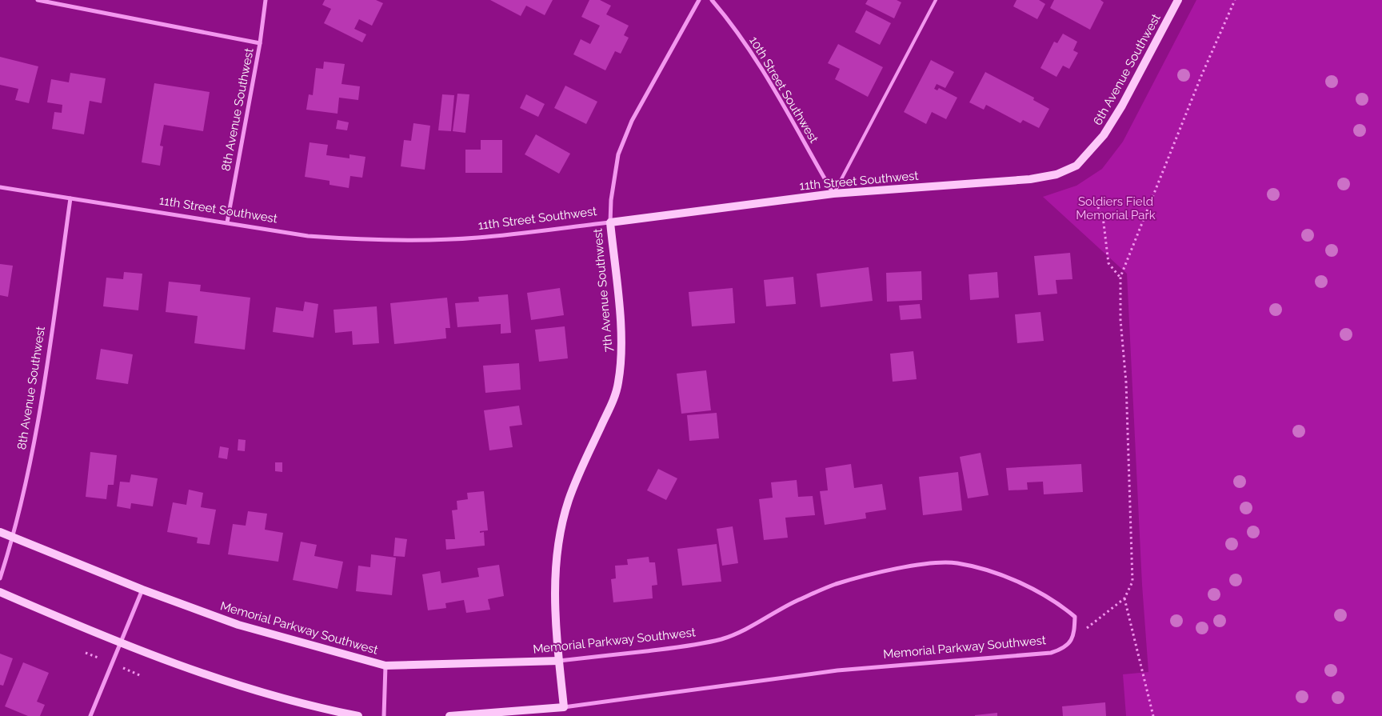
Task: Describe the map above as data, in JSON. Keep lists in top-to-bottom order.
{
  "streets": {
    "street": [
      "6th Avenue Southwest",
      "10th Street Southwest",
      "8th Avenue Southwest",
      "11th Street Southwest",
      "7th Avenue Southwest",
      "Memorial Parkway Southwest"
    ]
  },
  "crossings": [
    ["6th Avenue Southwest", "11th Street Southwest"],
    ["10th Street Southwest", "11th Street Southwest"],
    ["8th Avenue Southwest", "11th Street Southwest"],
    ["8th Avenue Southwest", "Memorial Parkway Southwest"],
    ["11th Street Southwest", "7th Avenue Southwest"],
    ["7th Avenue Southwest", "Memorial Parkway Southwest"]
  ],
  "parks": ["Soldiers Field Memorial Park"]
}
